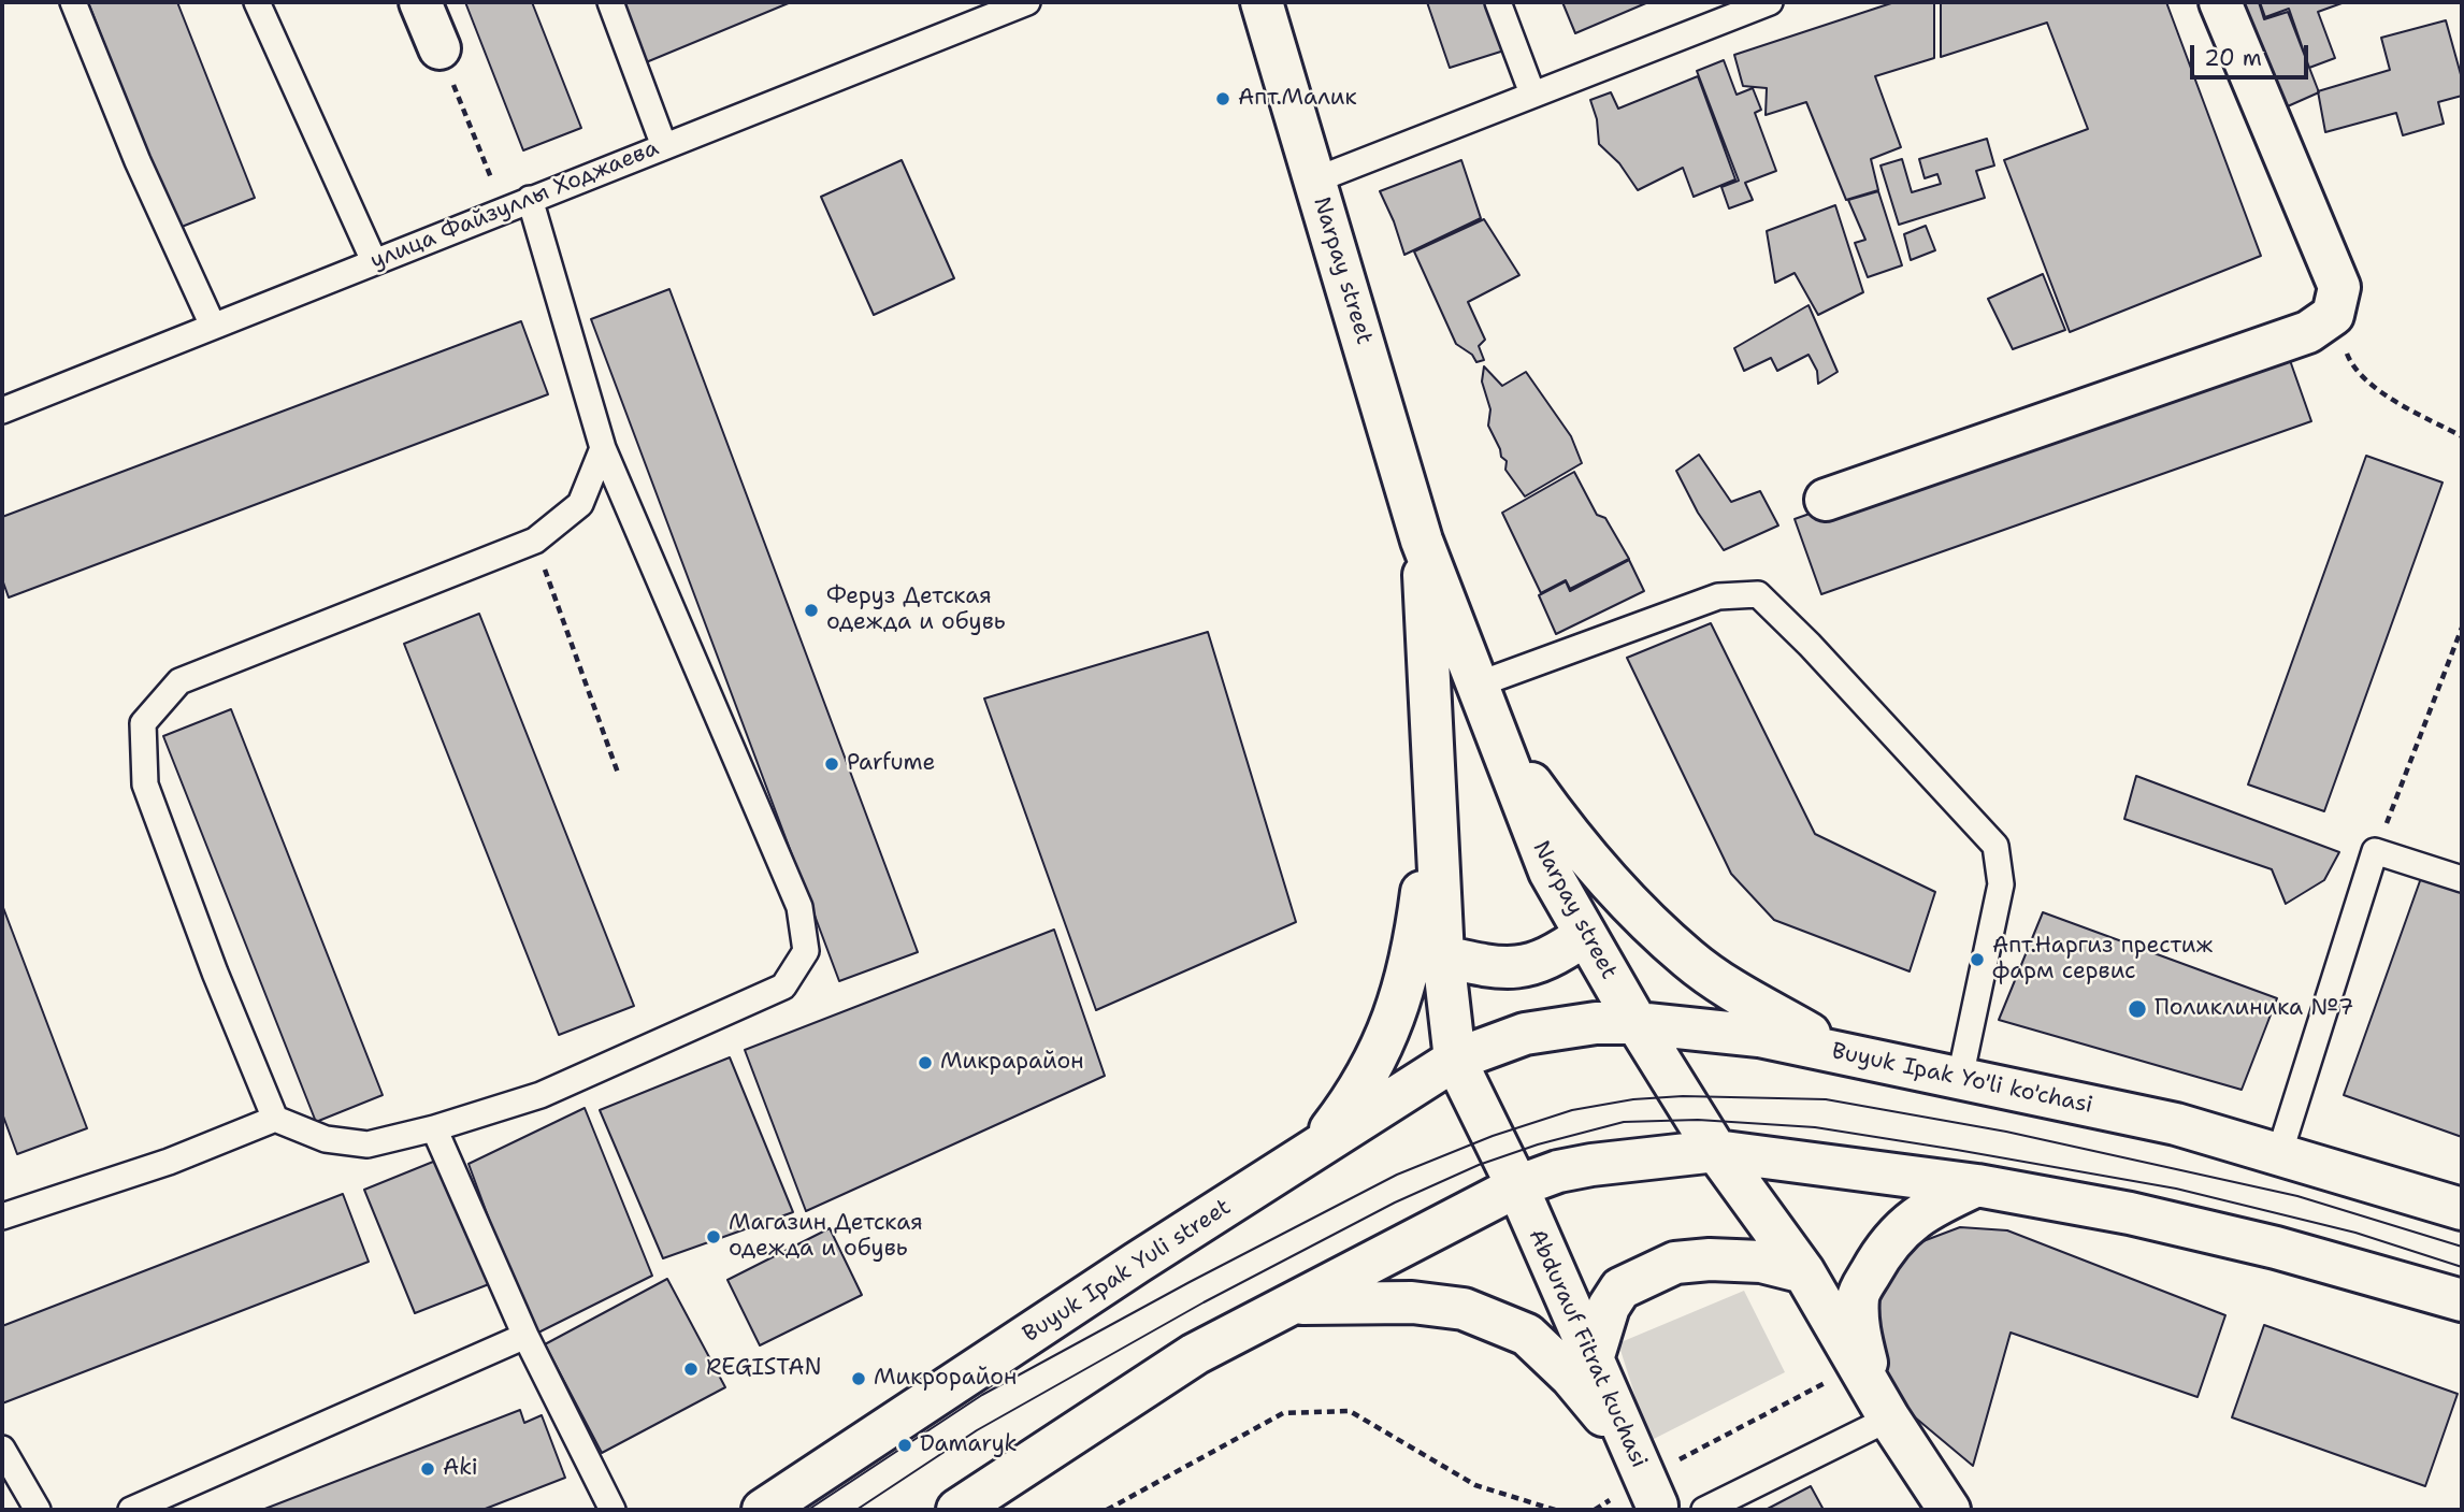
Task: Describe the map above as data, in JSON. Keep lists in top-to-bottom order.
{
  "streets": {
    "main road": [
      "Narpay street",
      "Buyuk Ipak Yo'li ko'chasi",
      "Buyuk Ipak Yuli street",
      "Abdurauf Fitrat kuchasi"
    ],
    "lane": ["улица Файзуллы Ходжаева"]
  },
  "crossings": [
    ["Narpay street", "Buyuk Ipak Yo'li ko'chasi"],
    ["Narpay street", "Buyuk Ipak Yuli street"],
    ["Narpay street", "Abdurauf Fitrat kuchasi"],
    ["Buyuk Ipak Yo'li ko'chasi", "Buyuk Ipak Yuli street"],
    ["Buyuk Ipak Yo'li ko'chasi", "Abdurauf Fitrat kuchasi"],
    ["Buyuk Ipak Yuli street", "Abdurauf Fitrat kuchasi"]
  ],
  "places": [
    "Апт.Малик",
    "Феруз Детская одежда и обувь",
    "Parfume",
    "Апт.Наргиз престиж фарм сервис",
    "Поликлиника №7",
    "Микрарайон",
    "Магазин Детская одежда и обувь",
    "REGISTAN",
    "Микрорайон",
    "Damaryk",
    "Aki"
  ],
  "scale_bar": "20 m"
}
